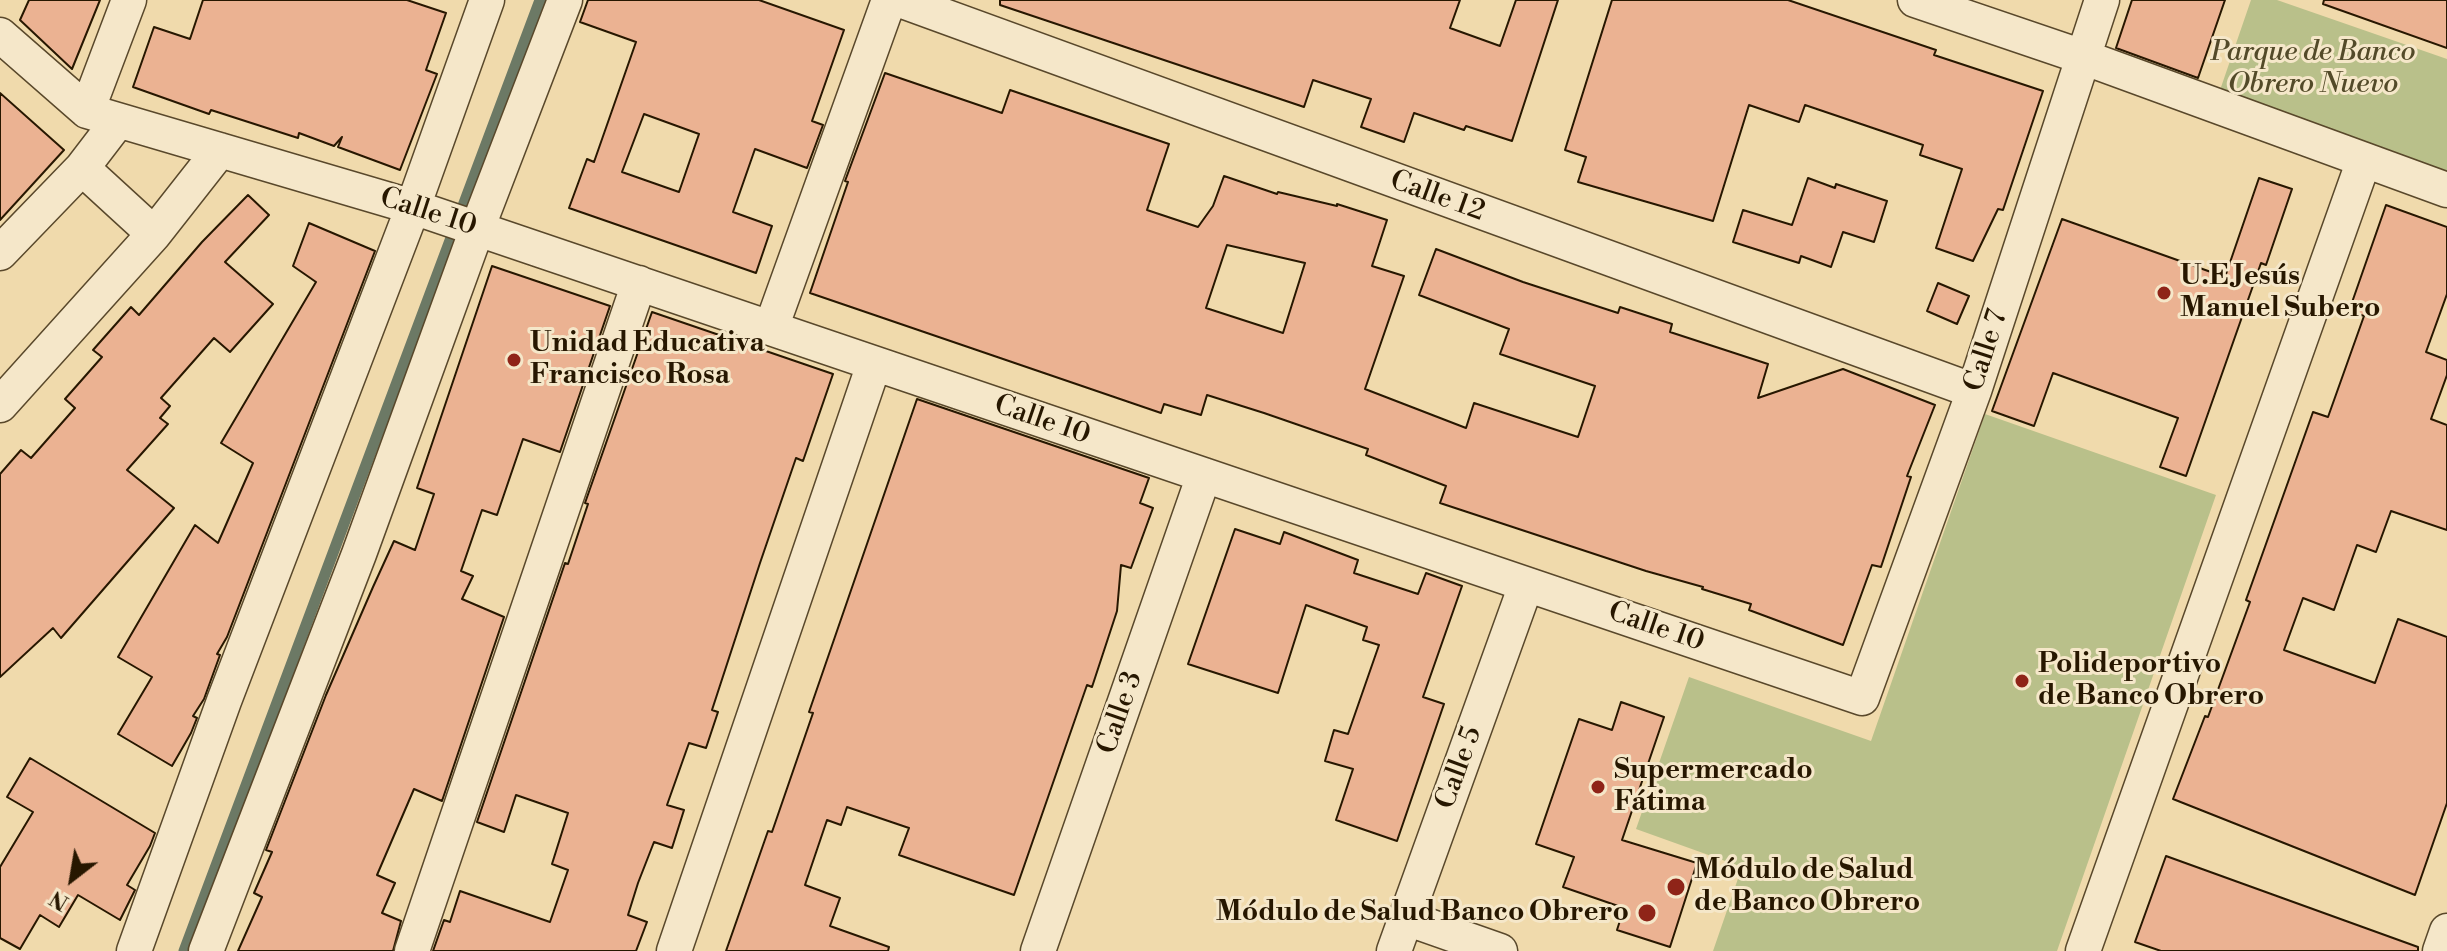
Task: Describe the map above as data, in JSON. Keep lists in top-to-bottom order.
{
  "streets": {
    "street": [
      "Calle 12",
      "Calle 10",
      "Calle 7",
      "Calle 3",
      "Calle 5"
    ]
  },
  "crossings": [
    ["Calle 12", "Calle 7"],
    ["Calle 10", "Calle 7"],
    ["Calle 10", "Calle 3"],
    ["Calle 10", "Calle 5"]
  ],
  "parks": ["Parque de Banco Obrero Nuevo"],
  "places": [
    "U.E Jesús Manuel Subero",
    "Unidad Educativa Francisco Rosa",
    "Polideportivo de Banco Obrero",
    "Supermercado Fátima",
    "Módulo de Salud de Banco Obrero",
    "Módulo de Salud Banco Obrero"
  ],
  "north": "bottom left"
}
